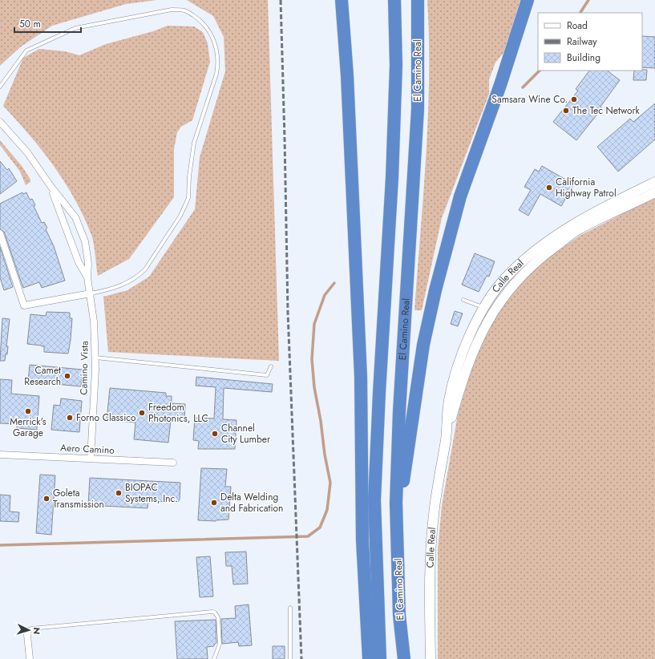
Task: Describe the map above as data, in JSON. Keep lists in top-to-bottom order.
{
  "streets": {
    "highway": ["El Camino Real"],
    "main road": ["Calle Real"],
    "street": ["Camino Vista", "Aero Camino"]
  },
  "crossings": [
    ["Camino Vista", "Aero Camino"]
  ],
  "places": [
    "Samsara Wine Co.",
    "The Tec Network",
    "California Highway Patrol",
    "Camet Research",
    "Merrick's Garage",
    "Freedom Photonics, LLC",
    "Forno Classico",
    "Channel City Lumber",
    "BIOPAC Systems, Inc.",
    "Goleta Transmission",
    "Delta Welding and Fabrication"
  ],
  "legend": ["Road", "Railway", "Building"],
  "scale_bar": "50 m",
  "north": "right"
}
